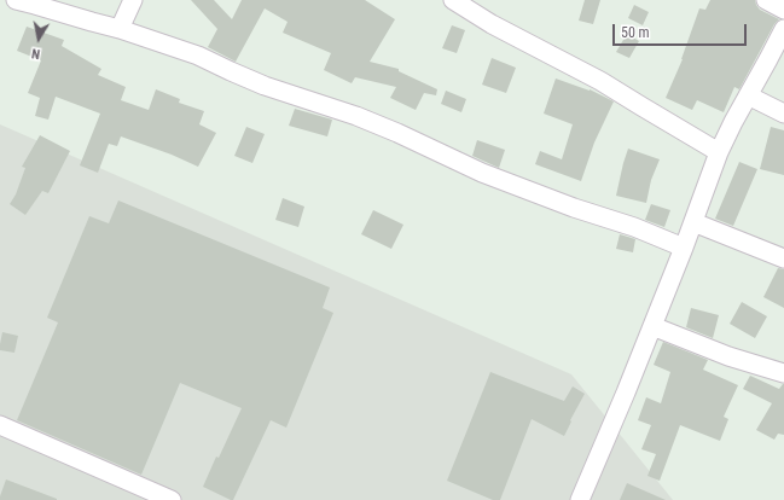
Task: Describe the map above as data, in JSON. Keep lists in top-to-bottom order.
{
  "scale_bar": "50 m",
  "north": "bottom"
}
